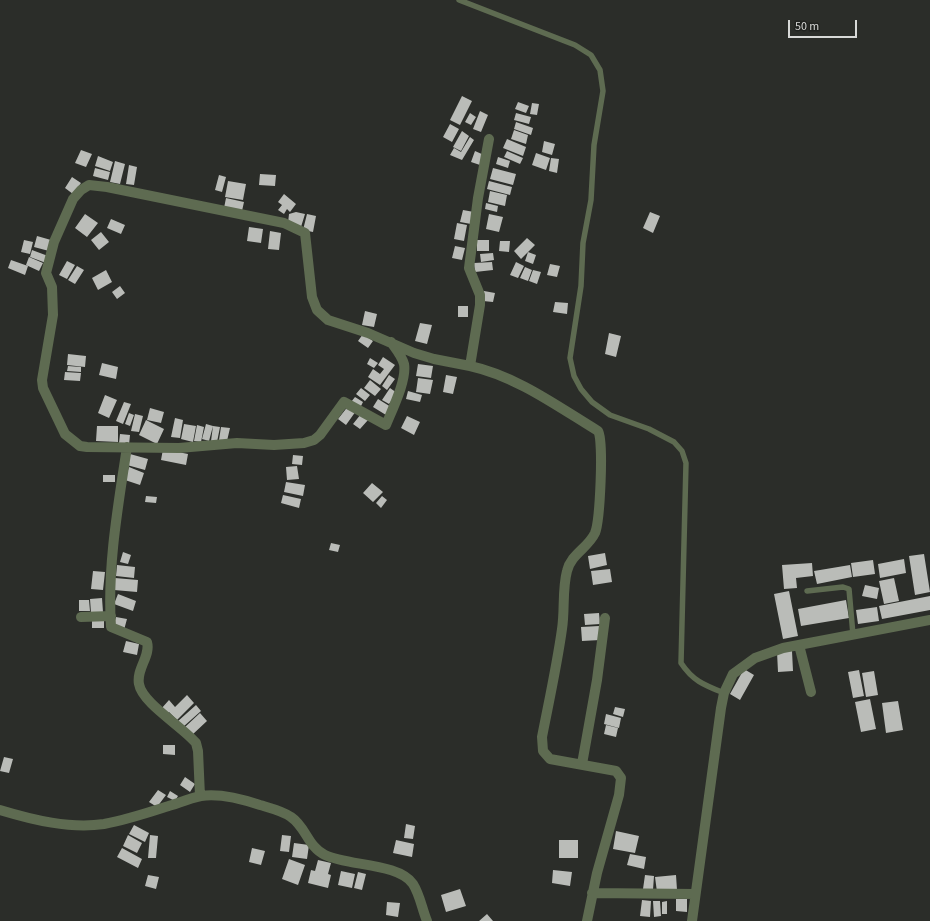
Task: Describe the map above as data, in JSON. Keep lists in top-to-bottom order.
{
  "scale_bar": "50 m"
}
